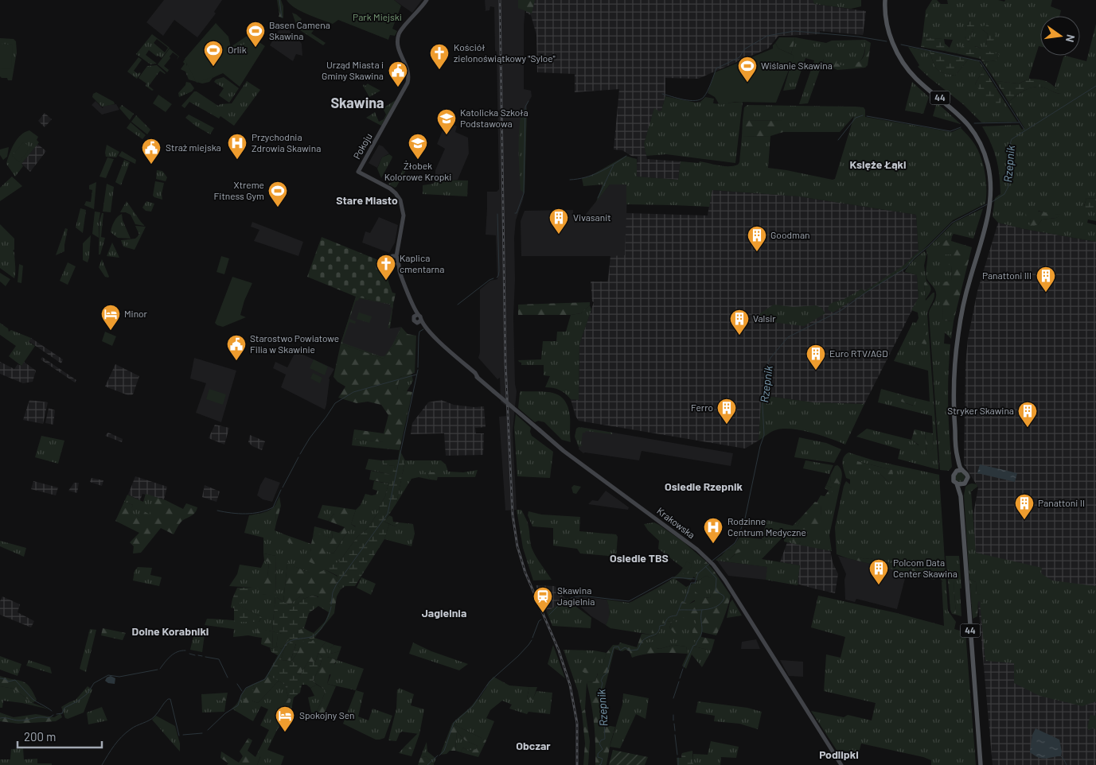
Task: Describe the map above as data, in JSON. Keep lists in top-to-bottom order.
{
  "streets": {
    "main road": ["44", "Pokoju", "Krakowska"]
  },
  "crossings": [
    ["Pokoju", "Krakowska"]
  ],
  "districts": [
    "Skawina",
    "Księże Łąki",
    "Stare Miasto",
    "Osiedle Rzepnik",
    "Osiedle TBS",
    "Jagielnia",
    "Dolne Korabniki",
    "Obczar",
    "Podlipki"
  ],
  "water": ["Rzepnik"],
  "parks": ["Park Miejski"],
  "places": {
    "sports": [
      "Basen Camena Skawina",
      "Orlik",
      "Wiślanie Skawina",
      "Xtreme Fitness Gym"
    ],
    "church": ["Kościół zielonoświątkowy \"Syloe\"", "Kaplica cmentarna"],
    "public building": ["Urząd Miasta i Gminy Skawina", "Straż miejska", "Starostwo Powiatowe Filia w Skawinie"],
    "school or university": ["Katolicka Szkoła Podstawowa", "Żłobek Kolorowe Kropki"],
    "hospital": ["Przychodnia Zdrowia Skawina", "Rodzinne Centrum Medyczne"],
    "building": [
      "Vivasanit",
      "Goodman",
      "Panattoni III",
      "Valsir",
      "Euro RTV/AGD",
      "Ferro",
      "Stryker Skawina",
      "Panattoni II",
      "Polcom Data Center Skawina"
    ],
    "hotel": ["Minor", "Spokojny Sen"],
    "station": ["Skawina Jagielnia"]
  },
  "scale_bar": "200 m",
  "north": "right"
}
